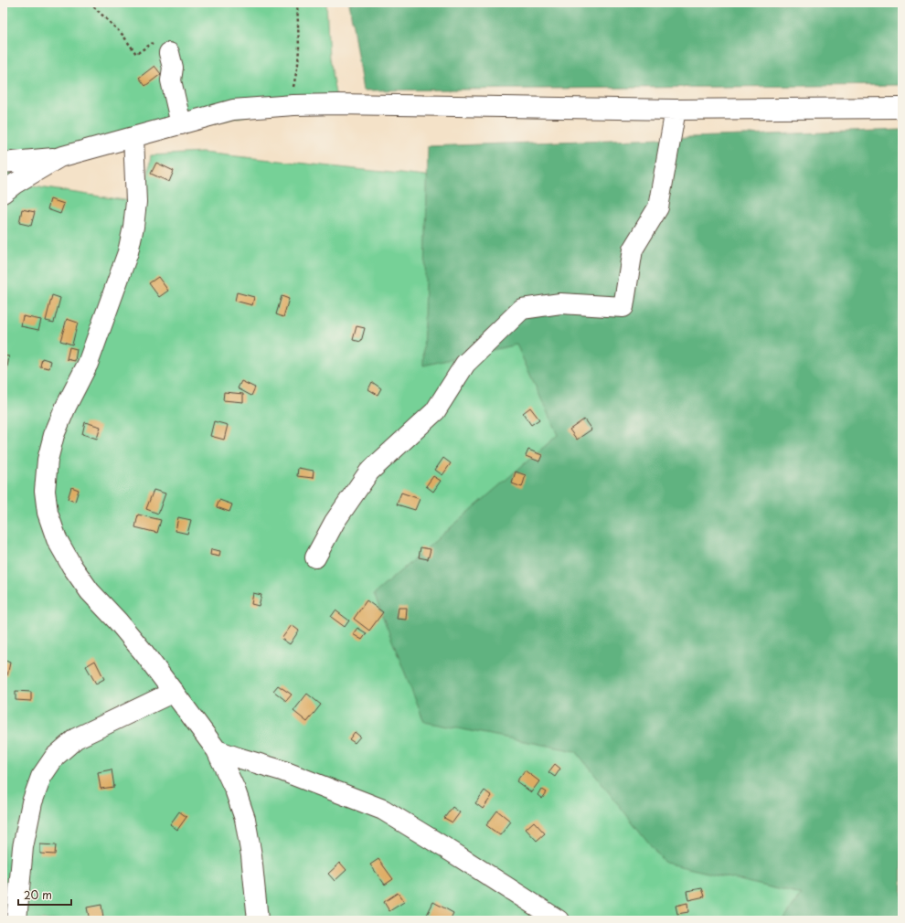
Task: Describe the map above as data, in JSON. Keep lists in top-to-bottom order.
{
  "scale_bar": "20 m"
}
